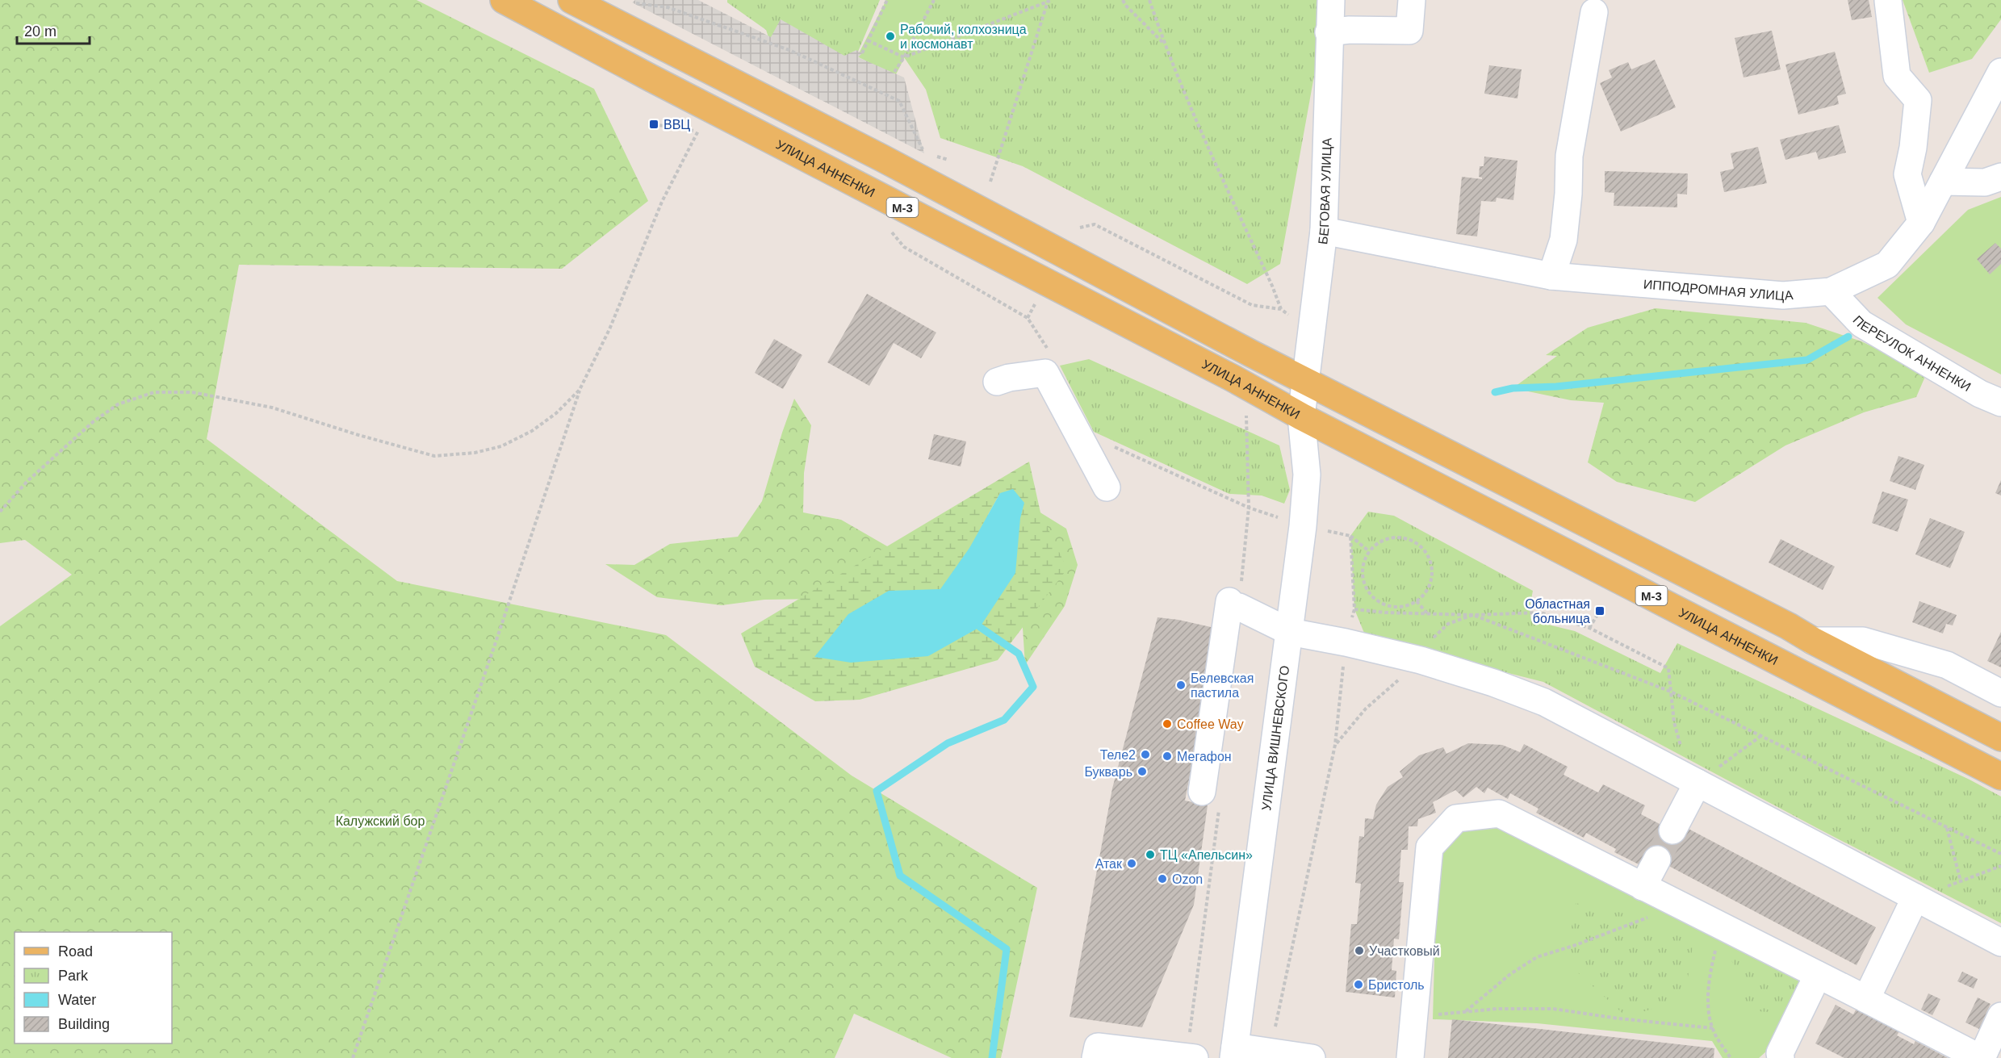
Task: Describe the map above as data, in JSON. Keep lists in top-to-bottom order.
{
  "streets": {
    "main road": ["УЛИЦА АННЕНКИ", "М-3"],
    "street": [
      "БЕГОВАЯ УЛИЦА",
      "ИППОДРОМНАЯ УЛИЦА",
      "ПЕРЕУЛОК АННЕНКИ",
      "УЛИЦА ВИШНЕВСКОГО"
    ]
  },
  "crossings": [
    ["УЛИЦА АННЕНКИ", "БЕГОВАЯ УЛИЦА"],
    ["УЛИЦА АННЕНКИ", "УЛИЦА ВИШНЕВСКОГО"],
    ["БЕГОВАЯ УЛИЦА", "М-3"],
    ["БЕГОВАЯ УЛИЦА", "ИППОДРОМНАЯ УЛИЦА"],
    ["БЕГОВАЯ УЛИЦА", "УЛИЦА ВИШНЕВСКОГО"],
    ["ИППОДРОМНАЯ УЛИЦА", "ПЕРЕУЛОК АННЕНКИ"]
  ],
  "parks": ["Калужский бор"],
  "places": {
    "other": [
      "Рабочий, колхозница и космонавт",
      "Белевская пастила",
      "Coffee Way",
      "Теле2",
      "Мегафон",
      "Букварь",
      "ТЦ «Апельсин»",
      "Атак",
      "Ozon",
      "Участковый",
      "Бристоль"
    ],
    "transit": ["ВВЦ", "Областная больница"]
  },
  "legend": [
    "Road",
    "Park",
    "Water",
    "Building"
  ],
  "scale_bar": "20 m"
}
